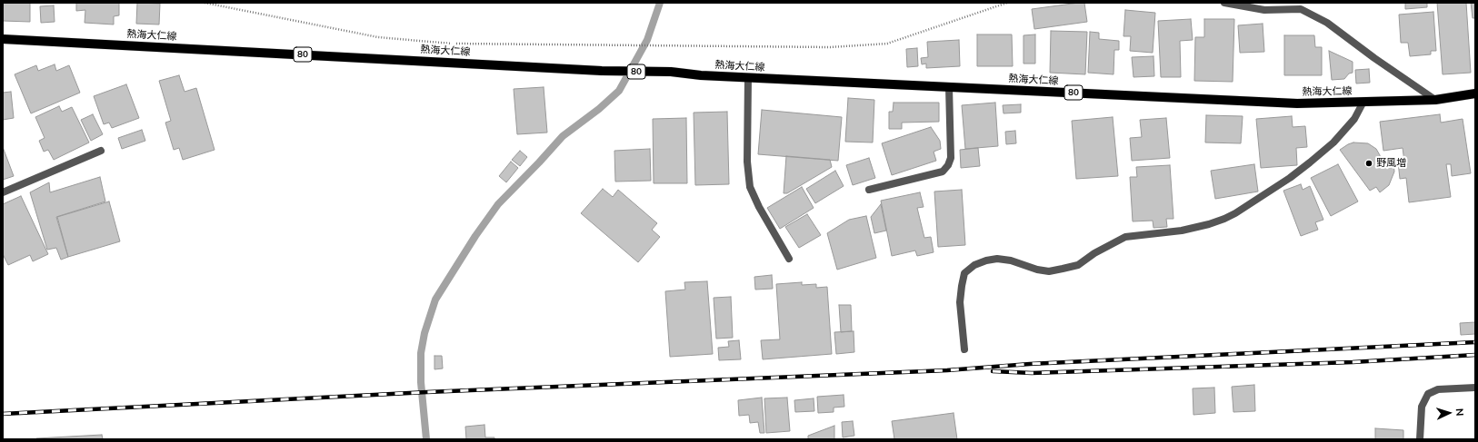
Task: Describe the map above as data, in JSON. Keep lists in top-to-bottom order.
{
  "streets": {
    "main road": ["熱海大仁線", "80"]
  },
  "places": ["野風増"],
  "north": "right"
}
